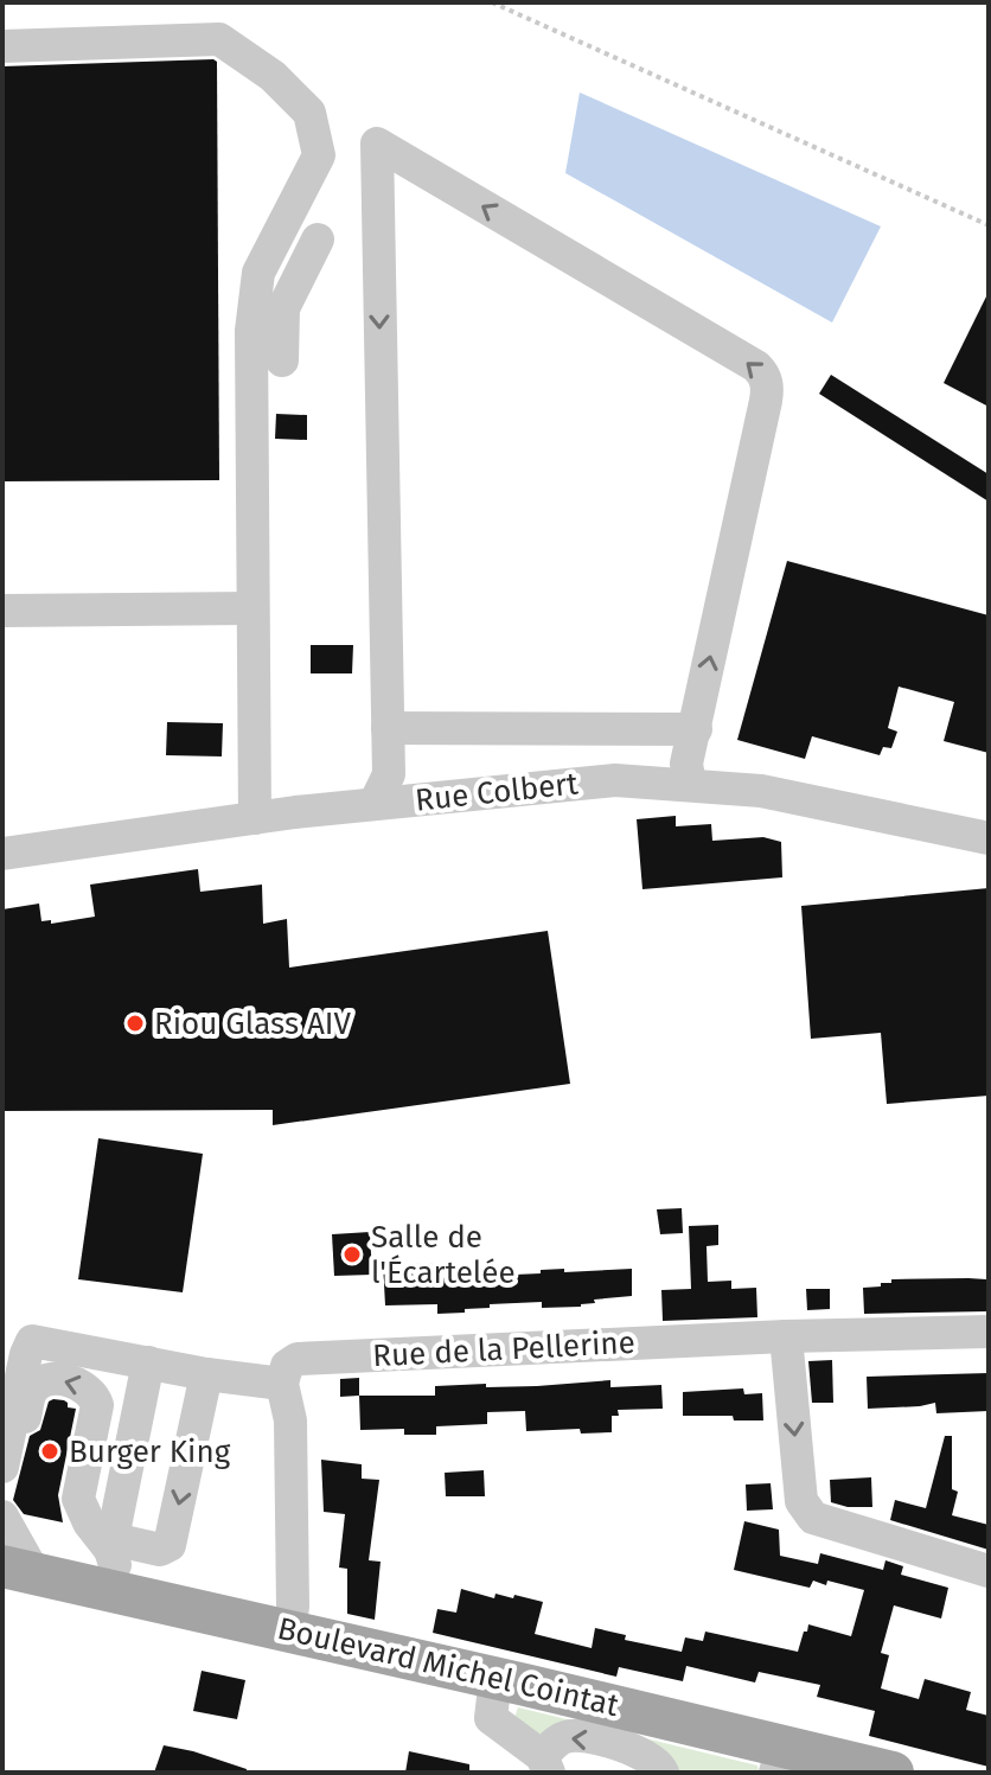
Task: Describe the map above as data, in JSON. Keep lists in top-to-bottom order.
{
  "streets": {
    "main road": ["Boulevard Michel Cointat"],
    "street": ["Rue Colbert", "Rue de la Pellerine"]
  },
  "places": ["Riou Glass AIV", "Salle de l'Écartelée", "Burger King"]
}
